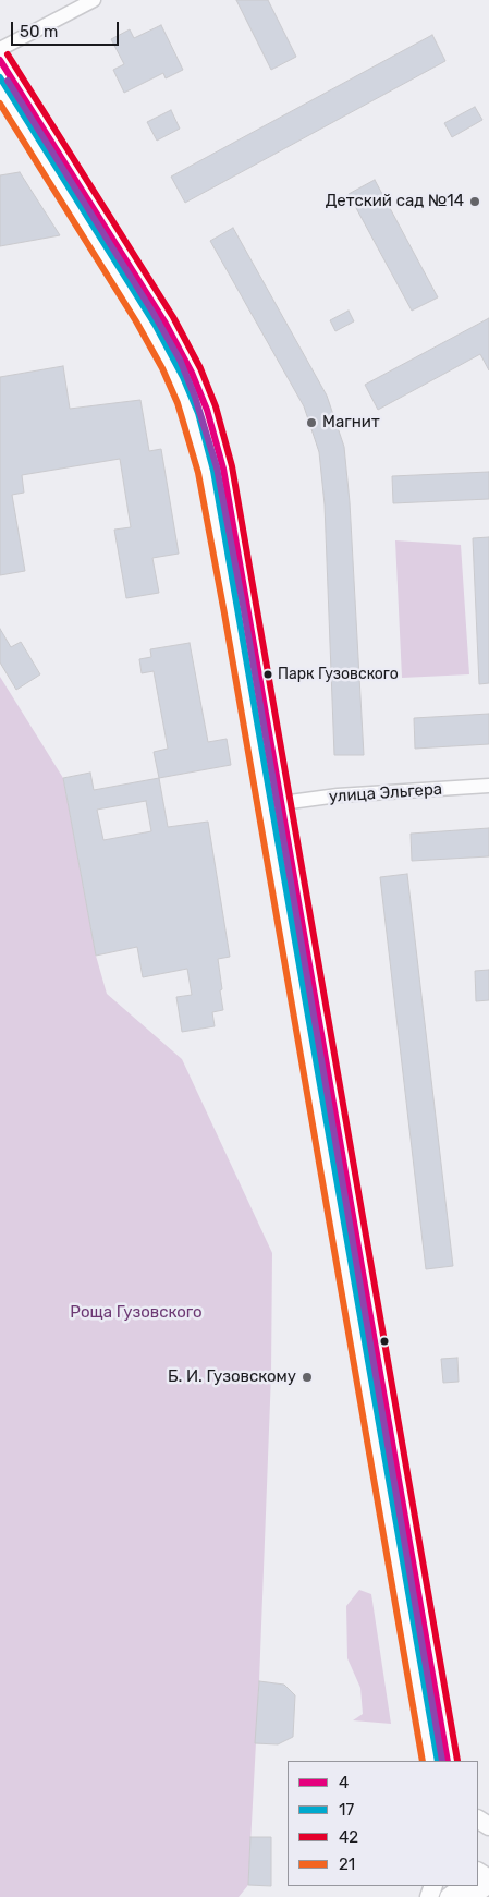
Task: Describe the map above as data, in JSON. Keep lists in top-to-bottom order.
{
  "streets": {
    "street": ["улица Эльгера"]
  },
  "parks": ["Роща Гузовского"],
  "places": [
    "Детский сад №14",
    "Магнит",
    "Парк Гузовского",
    "Б. И. Гузовскому"
  ],
  "lines": [
    "transit line 42",
    "transit line 4",
    "transit line 17",
    "transit line 21"
  ],
  "legend": [
    "4",
    "17",
    "42",
    "21"
  ],
  "scale_bar": "50 m"
}
